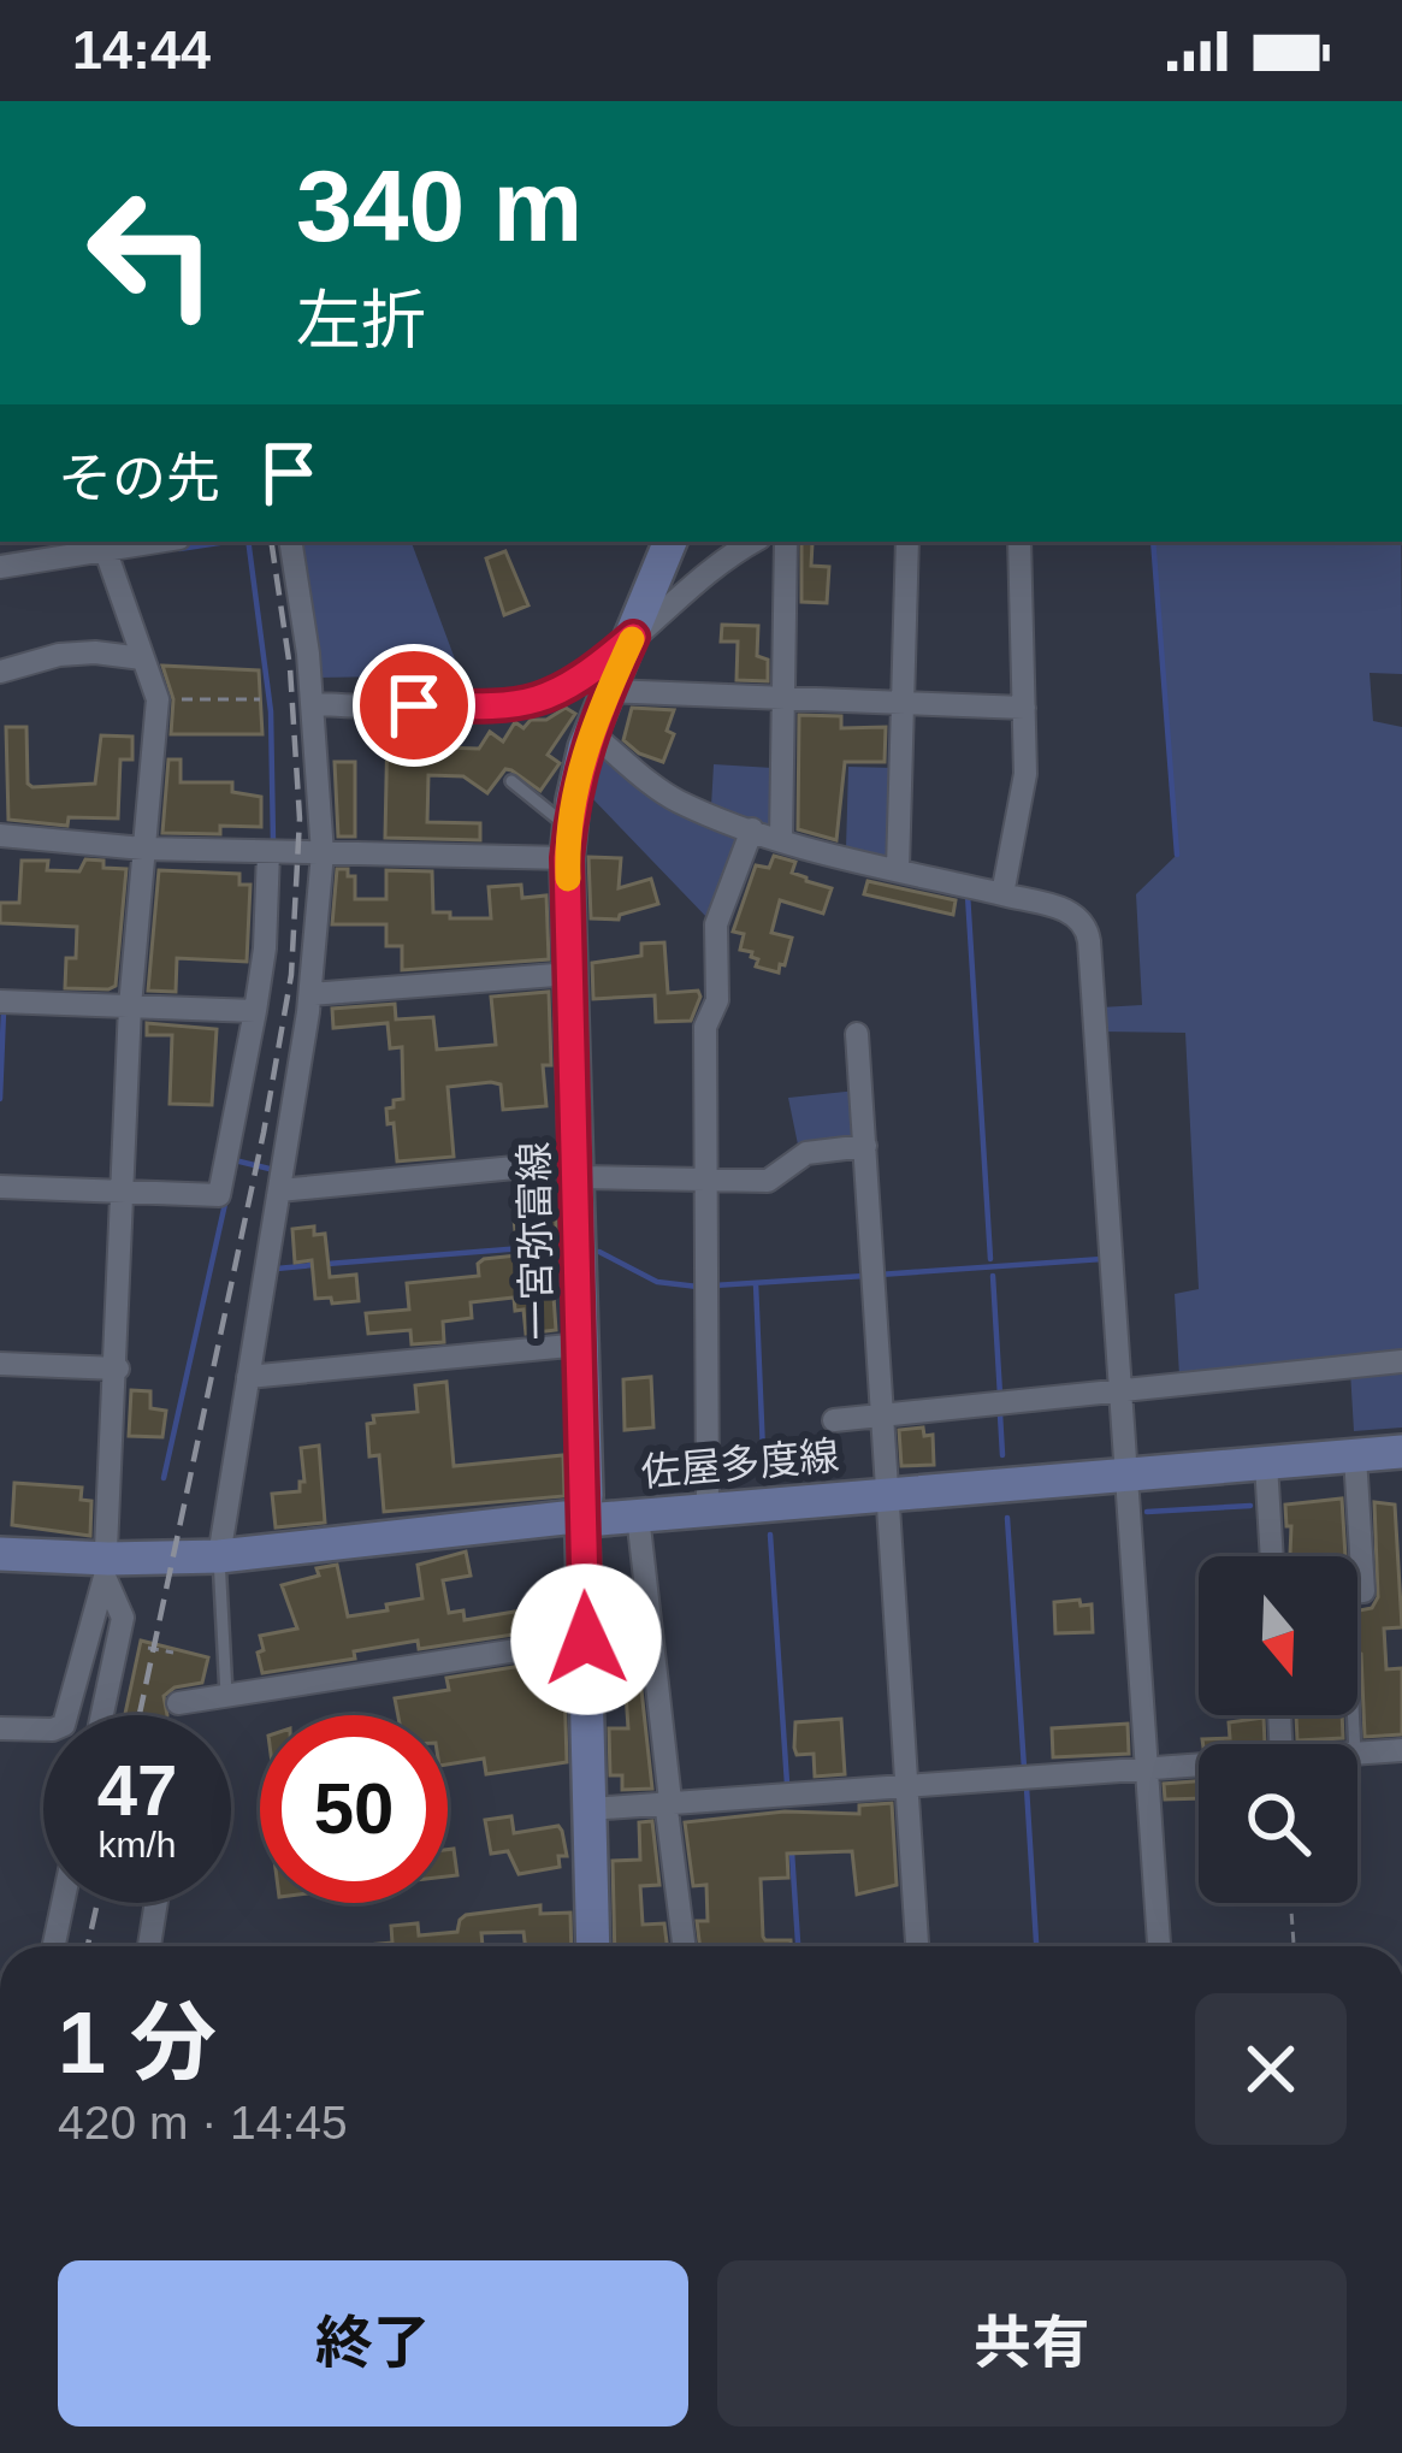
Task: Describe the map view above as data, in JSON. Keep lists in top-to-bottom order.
{
  "streets": {
    "main road": ["一宮弥富線", "佐屋多度線"]
  },
  "crossings": [
    ["一宮弥富線", "佐屋多度線"]
  ],
  "north": "bottom",
  "page": {
    "status": "14:44",
    "turn": ["340 m", "左折"],
    "then": "その先",
    "speed": "47 km/h",
    "limit": "50",
    "heading": ["1 分", "420 m · 14:45"],
    "buttons": ["終了", "共有"]
  }
}
